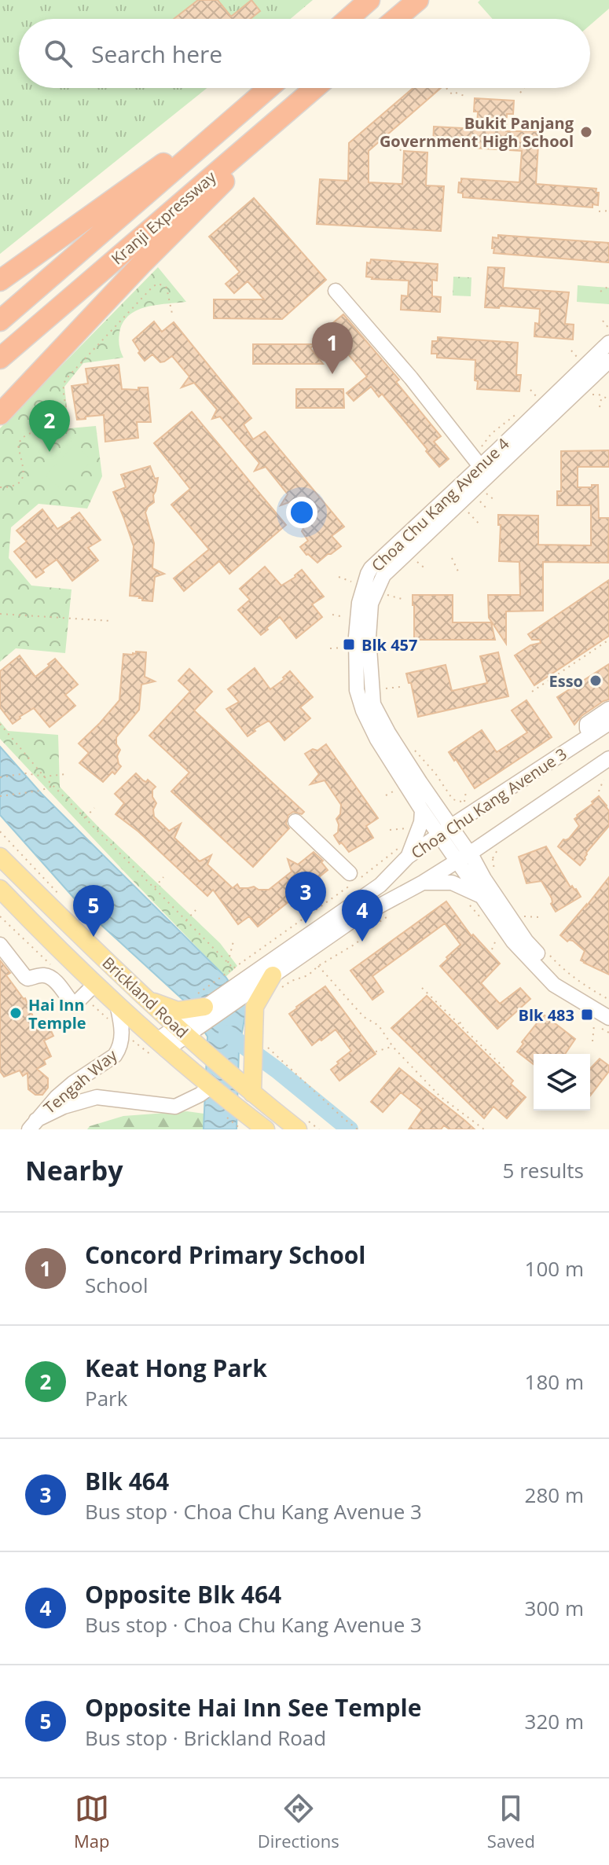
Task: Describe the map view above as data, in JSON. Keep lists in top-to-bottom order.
{
  "streets": {
    "highway": ["Kranji Expressway"],
    "main road": ["Brickland Road"],
    "street": ["Choa Chu Kang Avenue 4", "Choa Chu Kang Avenue 3", "Tengah Way"]
  },
  "crossings": [
    ["Choa Chu Kang Avenue 4", "Choa Chu Kang Avenue 3"],
    ["Choa Chu Kang Avenue 3", "Brickland Road"],
    ["Brickland Road", "Tengah Way"]
  ],
  "places": {
    "other": ["Bukit Panjang Government High School", "Esso", "Hai Inn Temple"],
    "transit": ["Blk 457", "Blk 483"]
  },
  "page": {
    "search": "Search here",
    "pins": [
      "1",
      "2",
      "3",
      "5",
      "4"
    ],
    "heading": ["Nearby", "5 results"],
    "list": [
      {
        "mark": "1",
        "name": "Concord Primary School",
        "note": "School",
        "value": "100 m"
      },
      {
        "mark": "2",
        "name": "Keat Hong Park",
        "note": "Park",
        "value": "180 m"
      },
      {
        "mark": "3",
        "name": "Blk 464",
        "note": "Bus stop · Choa Chu Kang Avenue 3",
        "value": "280 m"
      },
      {
        "mark": "4",
        "name": "Opposite Blk 464",
        "note": "Bus stop · Choa Chu Kang Avenue 3",
        "value": "300 m"
      },
      {
        "mark": "5",
        "name": "Opposite Hai Inn See Temple",
        "note": "Bus stop · Brickland Road",
        "value": "320 m"
      }
    ],
    "nav": ["Map", "Directions", "Saved"]
  }
}
